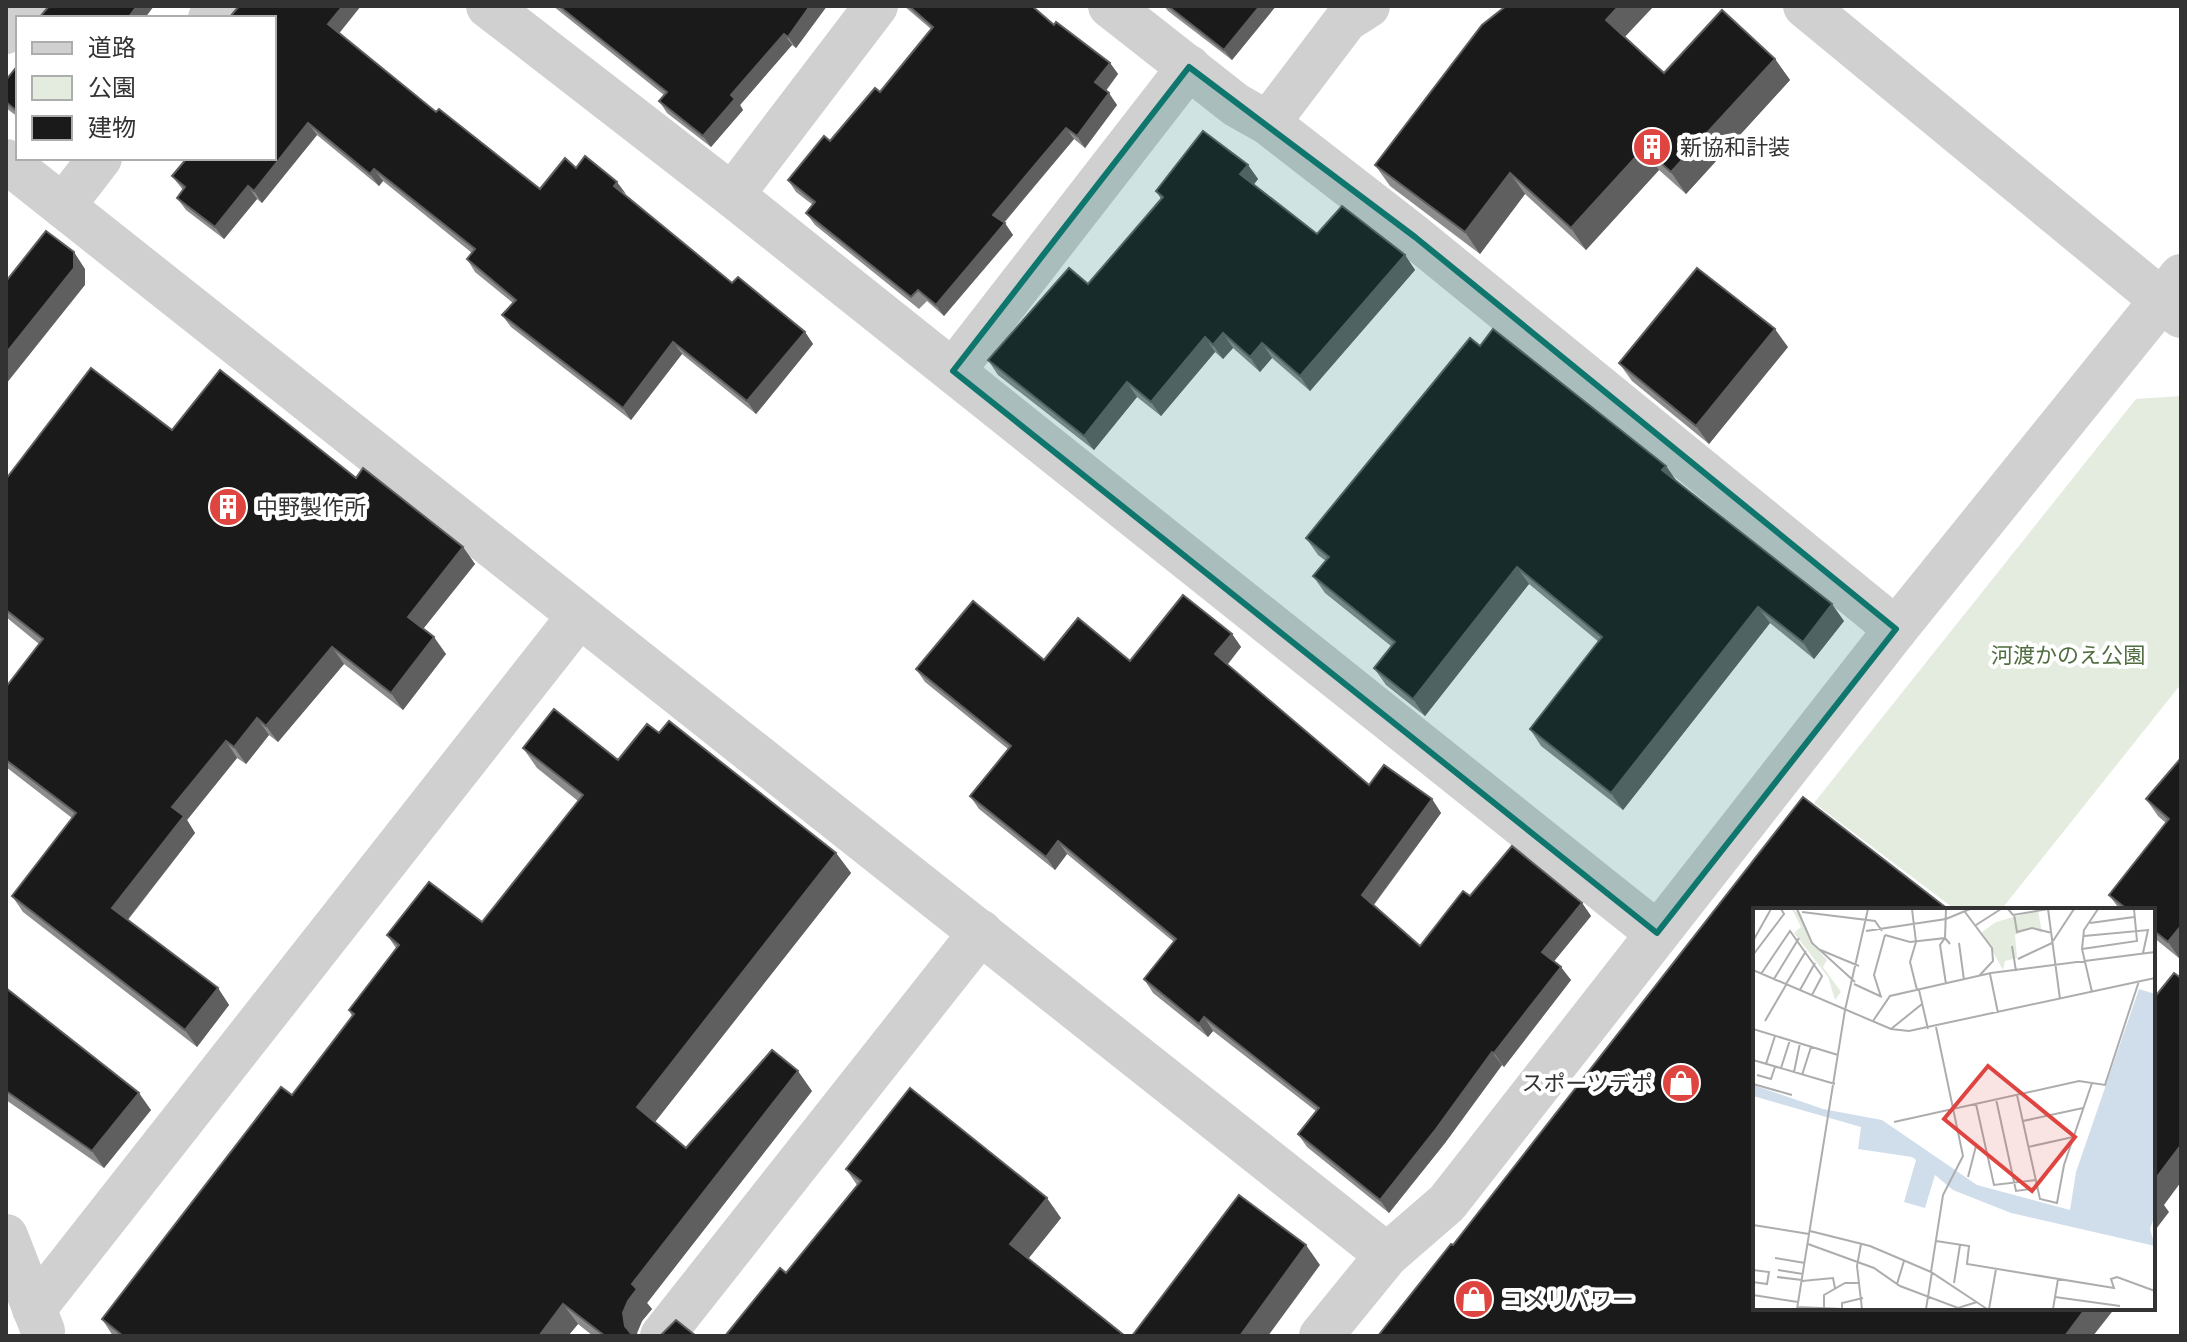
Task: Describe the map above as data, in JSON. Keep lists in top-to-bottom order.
{
  "parks": ["河渡かのえ公園"],
  "places": {
    "building": ["新協和計装", "中野製作所"],
    "shop": ["スポーツデポ", "コメリパワー"]
  },
  "legend": ["道路", "公園", "建物"]
}
